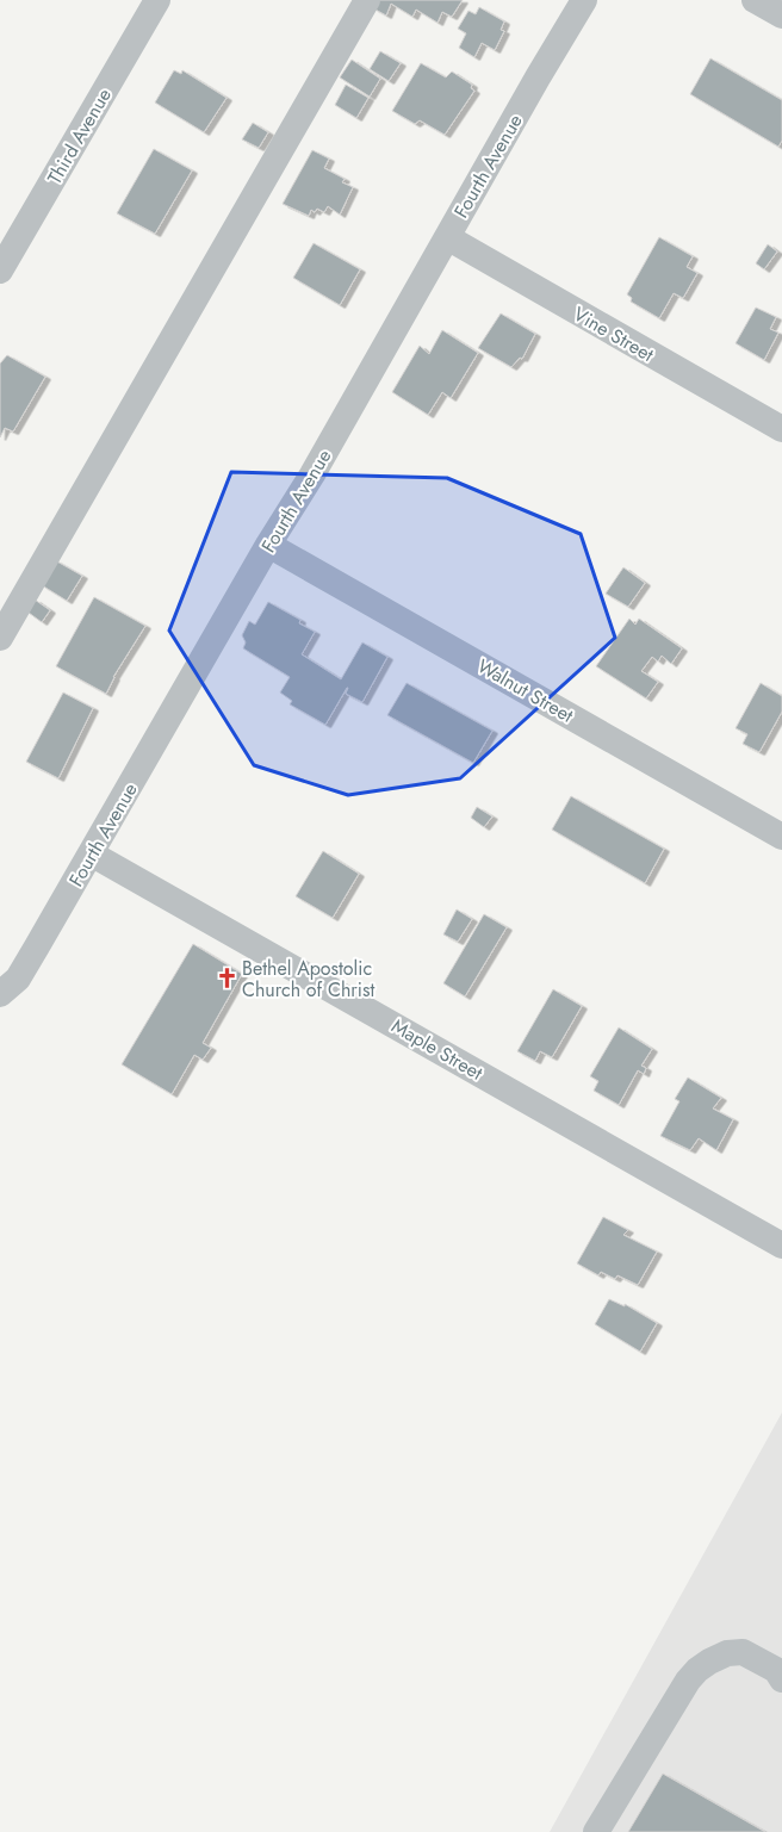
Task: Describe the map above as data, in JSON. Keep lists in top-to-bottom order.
{
  "streets": {
    "street": [
      "Third Avenue",
      "Fourth Avenue",
      "Vine Street",
      "Walnut Street",
      "Maple Street"
    ]
  },
  "crossings": [
    ["Fourth Avenue", "Vine Street"],
    ["Fourth Avenue", "Walnut Street"],
    ["Fourth Avenue", "Maple Street"]
  ],
  "places": {
    "church": ["Bethel Apostolic Church of Christ"]
  }
}
